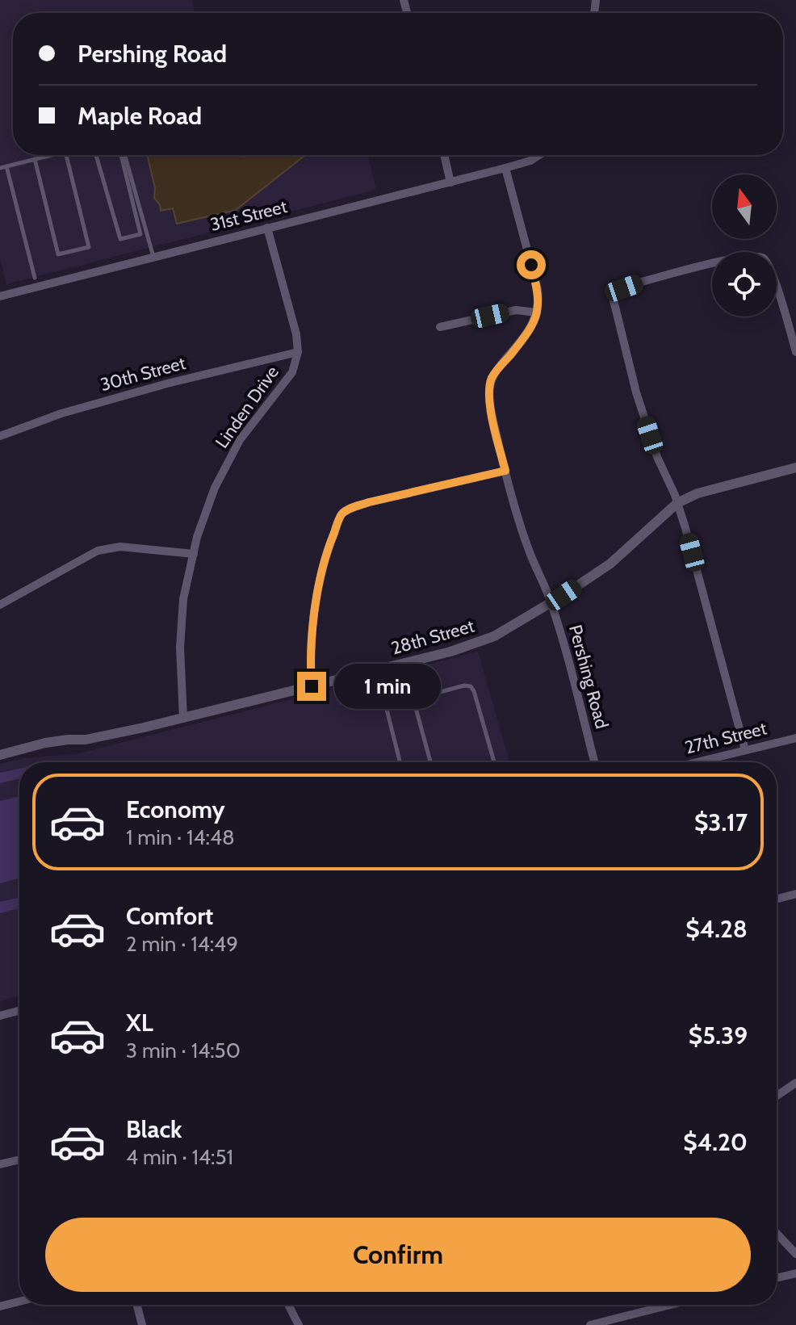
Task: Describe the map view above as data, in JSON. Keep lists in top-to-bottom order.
{
  "streets": {
    "street": [
      "31st Street",
      "30th Street",
      "Linden Drive",
      "28th Street",
      "Pershing Road",
      "27th Street"
    ]
  },
  "crossings": [
    ["31st Street", "Linden Drive"],
    ["30th Street", "Linden Drive"],
    ["Linden Drive", "28th Street"],
    ["28th Street", "Pershing Road"]
  ],
  "north": "top",
  "page": {
    "banner": ["Pershing Road", "Maple Road"],
    "bubble": "1 min",
    "list": [
      {
        "name": "Economy",
        "note": "1 min · 14:48",
        "value": "$3.17"
      },
      {
        "name": "Comfort",
        "note": "2 min · 14:49",
        "value": "$4.28"
      },
      {
        "name": "XL",
        "note": "3 min · 14:50",
        "value": "$5.39"
      },
      {
        "name": "Black",
        "note": "4 min · 14:51",
        "value": "$4.20"
      }
    ],
    "buttons": "Confirm"
  }
}
